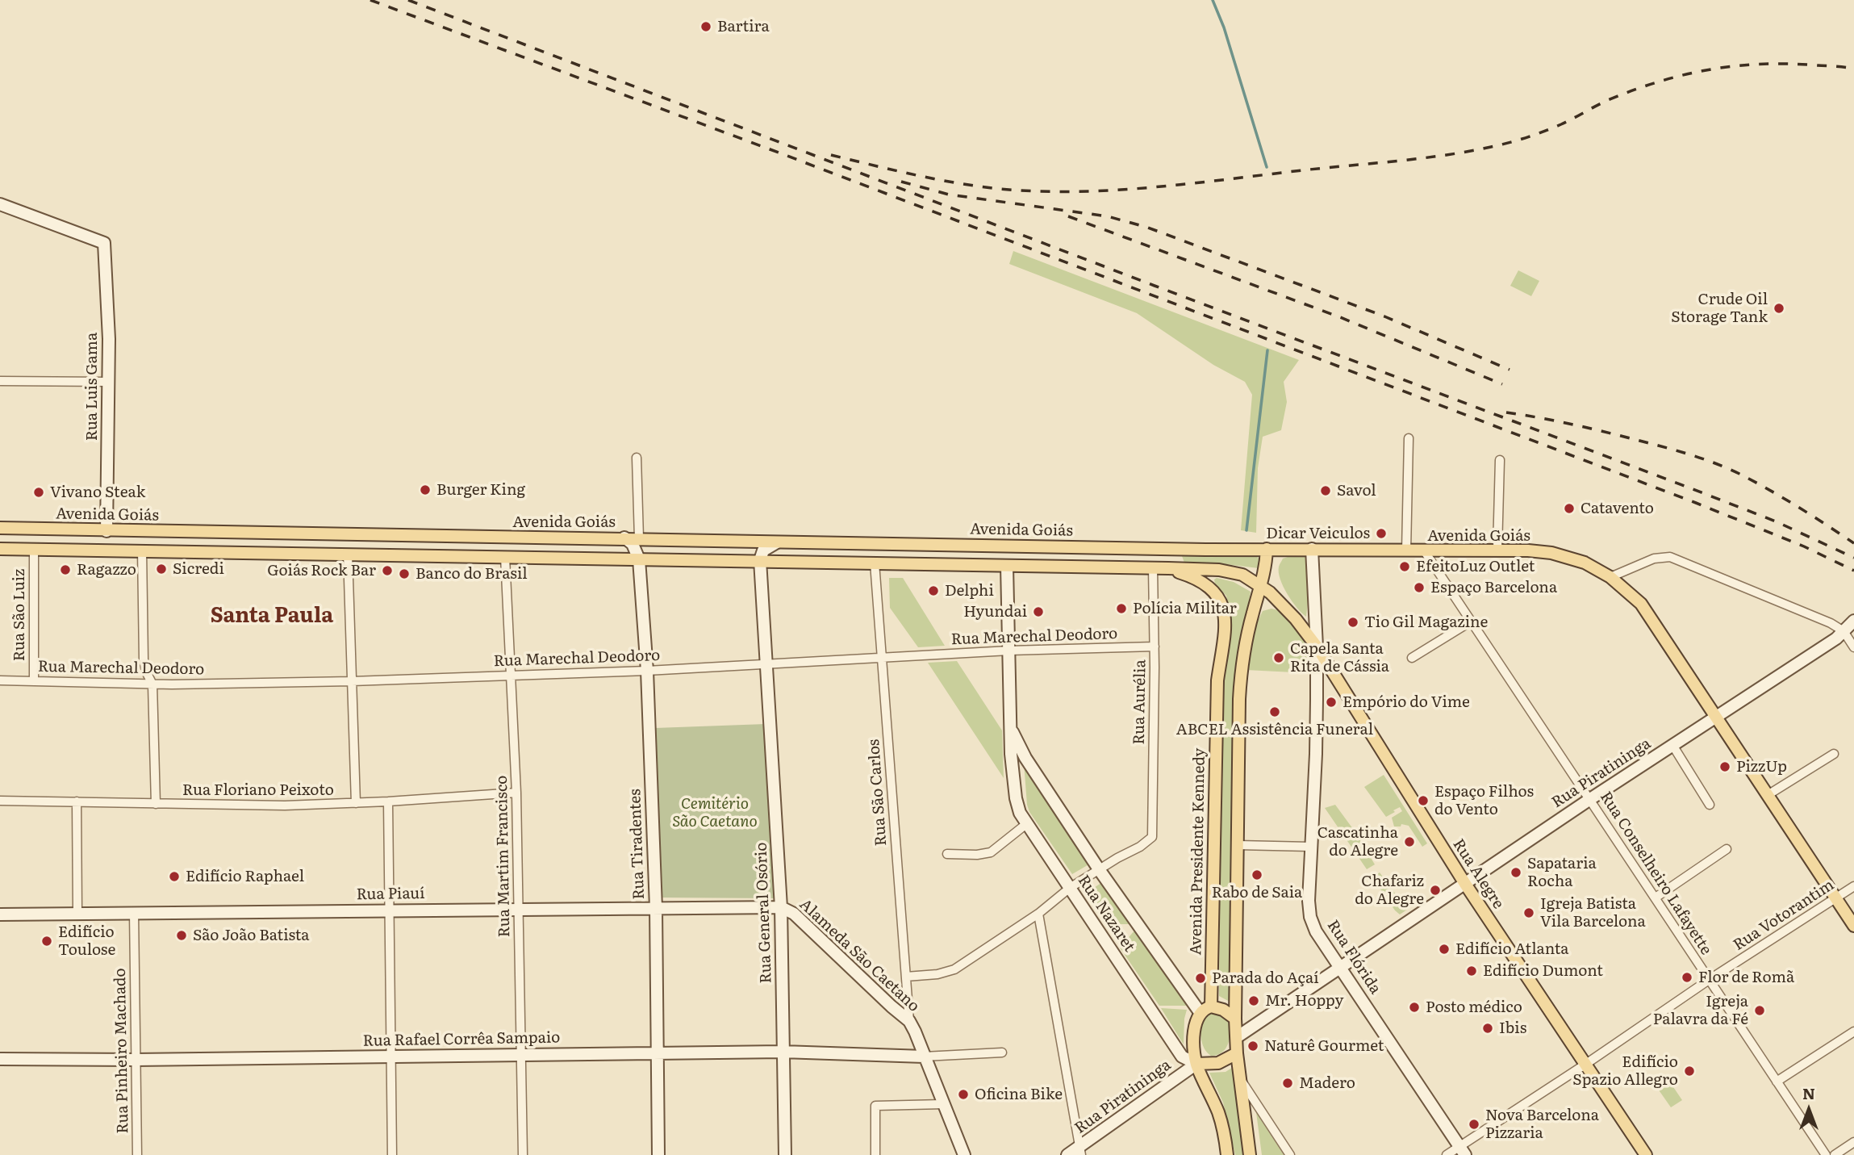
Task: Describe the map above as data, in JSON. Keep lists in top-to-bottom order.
{
  "streets": {
    "main road": ["Avenida Goiás", "Avenida Presidente Kennedy", "Rua Alegre"],
    "street": [
      "Rua Luis Gama",
      "Rua São Luiz",
      "Rua Marechal Deodoro",
      "Rua Aurélia",
      "Rua Piratininga",
      "Rua Floriano Peixoto",
      "Rua São Carlos",
      "Rua Tiradentes",
      "Rua Martim Francisco",
      "Rua Conselheiro Lafayette",
      "Rua Piauí",
      "Rua General Osório",
      "Rua Nazaret",
      "Rua Votorantim",
      "Alameda São Caetano",
      "Rua Flórida",
      "Rua Rafael Corrêa Sampaio",
      "Rua Pinheiro Machado"
    ]
  },
  "crossings": [
    ["Rua Luis Gama", "Avenida Goiás"],
    ["Avenida Goiás", "Rua Piratininga"],
    ["Avenida Goiás", "Rua Tiradentes"],
    ["Avenida Goiás", "Rua Conselheiro Lafayette"],
    ["Avenida Goiás", "Rua Votorantim"],
    ["Avenida Goiás", "Rua Flórida"],
    ["Rua São Luiz", "Rua Marechal Deodoro"],
    ["Rua Marechal Deodoro", "Rua Aurélia"],
    ["Rua Marechal Deodoro", "Rua São Carlos"],
    ["Rua Marechal Deodoro", "Rua Tiradentes"],
    ["Rua Marechal Deodoro", "Rua Martim Francisco"],
    ["Rua Marechal Deodoro", "Rua General Osório"],
    ["Rua Marechal Deodoro", "Rua Nazaret"],
    ["Rua Aurélia", "Rua Nazaret"],
    ["Rua Piratininga", "Avenida Presidente Kennedy"],
    ["Rua Piratininga", "Rua Conselheiro Lafayette"],
    ["Rua Piratininga", "Rua Alegre"],
    ["Rua Piratininga", "Rua Nazaret"],
    ["Rua Piratininga", "Rua Flórida"],
    ["Rua Floriano Peixoto", "Rua Martim Francisco"],
    ["Rua São Carlos", "Alameda São Caetano"],
    ["Rua Tiradentes", "Rua Piauí"],
    ["Rua Tiradentes", "Rua Rafael Corrêa Sampaio"],
    ["Avenida Presidente Kennedy", "Rua Nazaret"],
    ["Rua Martim Francisco", "Rua Piauí"],
    ["Rua Martim Francisco", "Rua Rafael Corrêa Sampaio"],
    ["Rua Conselheiro Lafayette", "Rua Votorantim"],
    ["Rua Alegre", "Rua Votorantim"],
    ["Rua Alegre", "Rua Flórida"],
    ["Rua Piauí", "Rua General Osório"],
    ["Rua Piauí", "Alameda São Caetano"],
    ["Rua Piauí", "Rua Pinheiro Machado"],
    ["Rua General Osório", "Alameda São Caetano"],
    ["Rua General Osório", "Rua Rafael Corrêa Sampaio"],
    ["Rua Votorantim", "Rua Flórida"],
    ["Alameda São Caetano", "Rua Rafael Corrêa Sampaio"],
    ["Rua Rafael Corrêa Sampaio", "Rua Pinheiro Machado"]
  ],
  "districts": ["Santa Paula"],
  "parks": ["Cemitério São Caetano"],
  "places": [
    "Bartira",
    "Crude Oil Storage Tank",
    "Burger King",
    "Savol",
    "Vivano Steak",
    "Catavento",
    "Dicar Veiculos",
    "EfeitoLuz Outlet",
    "Sicredi",
    "Ragazzo",
    "Goiás Rock Bar",
    "Banco do Brasil",
    "Espaço Barcelona",
    "Delphi",
    "Polícia Militar",
    "Hyundai",
    "Tio Gil Magazine",
    "Capela Santa Rita de Cássia",
    "Empório do Vime",
    "ABCEL Assistência Funeral",
    "PizzUp",
    "Espaço Filhos do Vento",
    "Cascatinha do Alegre",
    "Sapataria Rocha",
    "Rabo de Saia",
    "Edifício Raphael",
    "Chafariz do Alegre",
    "Igreja Batista Vila Barcelona",
    "São João Batista",
    "Edifício Toulose",
    "Edifício Atlanta",
    "Edifício Dumont",
    "Flor de Romã",
    "Parada do Açaí",
    "Mr. Hoppy",
    "Posto médico",
    "Igreja Palavra da Fé",
    "Ibis",
    "Naturê Gourmet",
    "Edifício Spazio Allegro",
    "Madero",
    "Oficina Bike",
    "Nova Barcelona Pizzaria"
  ],
  "north": "top"
}
